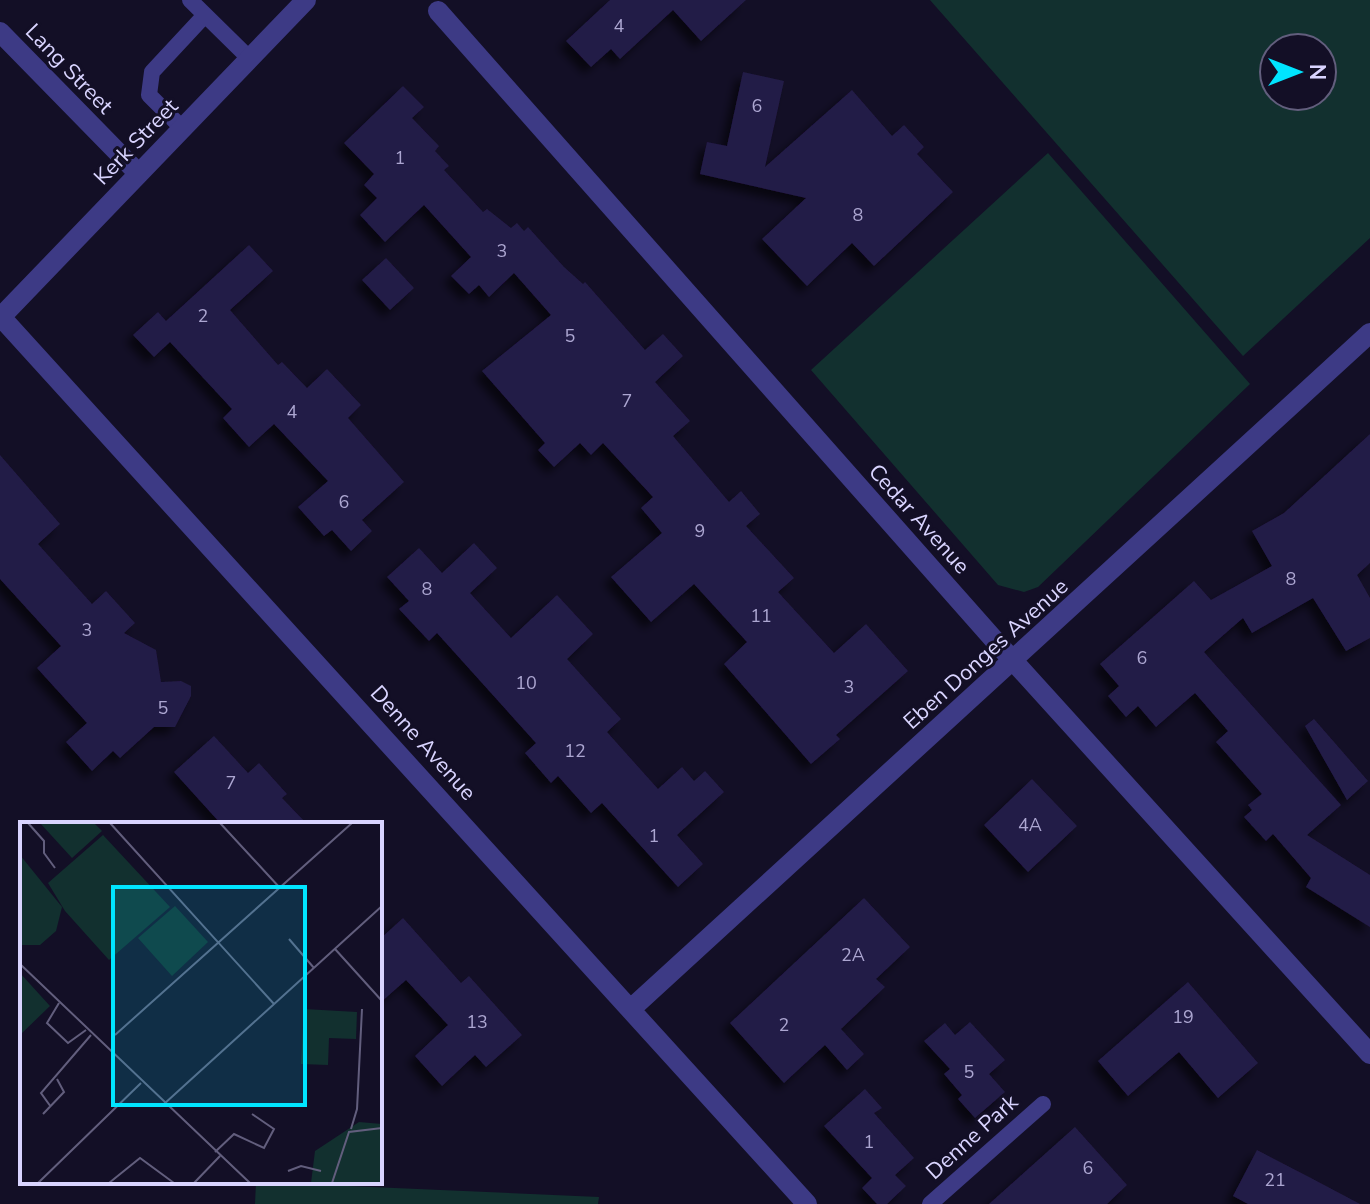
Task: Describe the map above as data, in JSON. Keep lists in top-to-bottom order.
{
  "streets": {
    "street": [
      "Lang Street",
      "Kerk Street",
      "Cedar Avenue",
      "Eben Donges Avenue",
      "Denne Avenue"
    ],
    "lane": ["Denne Park"]
  },
  "crossings": [
    ["Lang Street", "Kerk Street"],
    ["Kerk Street", "Denne Avenue"],
    ["Cedar Avenue", "Eben Donges Avenue"],
    ["Eben Donges Avenue", "Denne Avenue"]
  ],
  "house_numbers": [
    "4",
    "6",
    "1",
    "8",
    "3",
    "2",
    "5",
    "7",
    "4",
    "6",
    "9",
    "8",
    "8",
    "11",
    "3",
    "6",
    "10",
    "3",
    "5",
    "12",
    "7",
    "4A",
    "1",
    "2A",
    "19",
    "13",
    "2",
    "5",
    "1",
    "6",
    "21"
  ],
  "north": "right"
}
